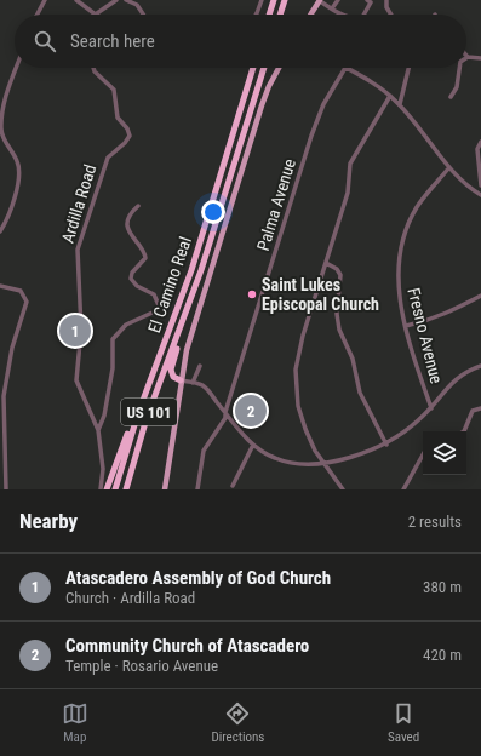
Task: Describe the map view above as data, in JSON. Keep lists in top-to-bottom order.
{
  "streets": {
    "highway": ["El Camino Real", "US 101"],
    "street": ["Ardilla Road", "Palma Avenue", "Fresno Avenue"]
  },
  "places": ["Saint Lukes Episcopal Church"],
  "page": {
    "search": "Search here",
    "pins": ["1", "2"],
    "heading": ["Nearby", "2 results"],
    "list": [
      {
        "mark": "1",
        "name": "Atascadero Assembly of God Church",
        "note": "Church · Ardilla Road",
        "value": "380 m"
      },
      {
        "mark": "2",
        "name": "Community Church of Atascadero",
        "note": "Temple · Rosario Avenue",
        "value": "420 m"
      }
    ],
    "nav": ["Map", "Directions", "Saved"]
  }
}
